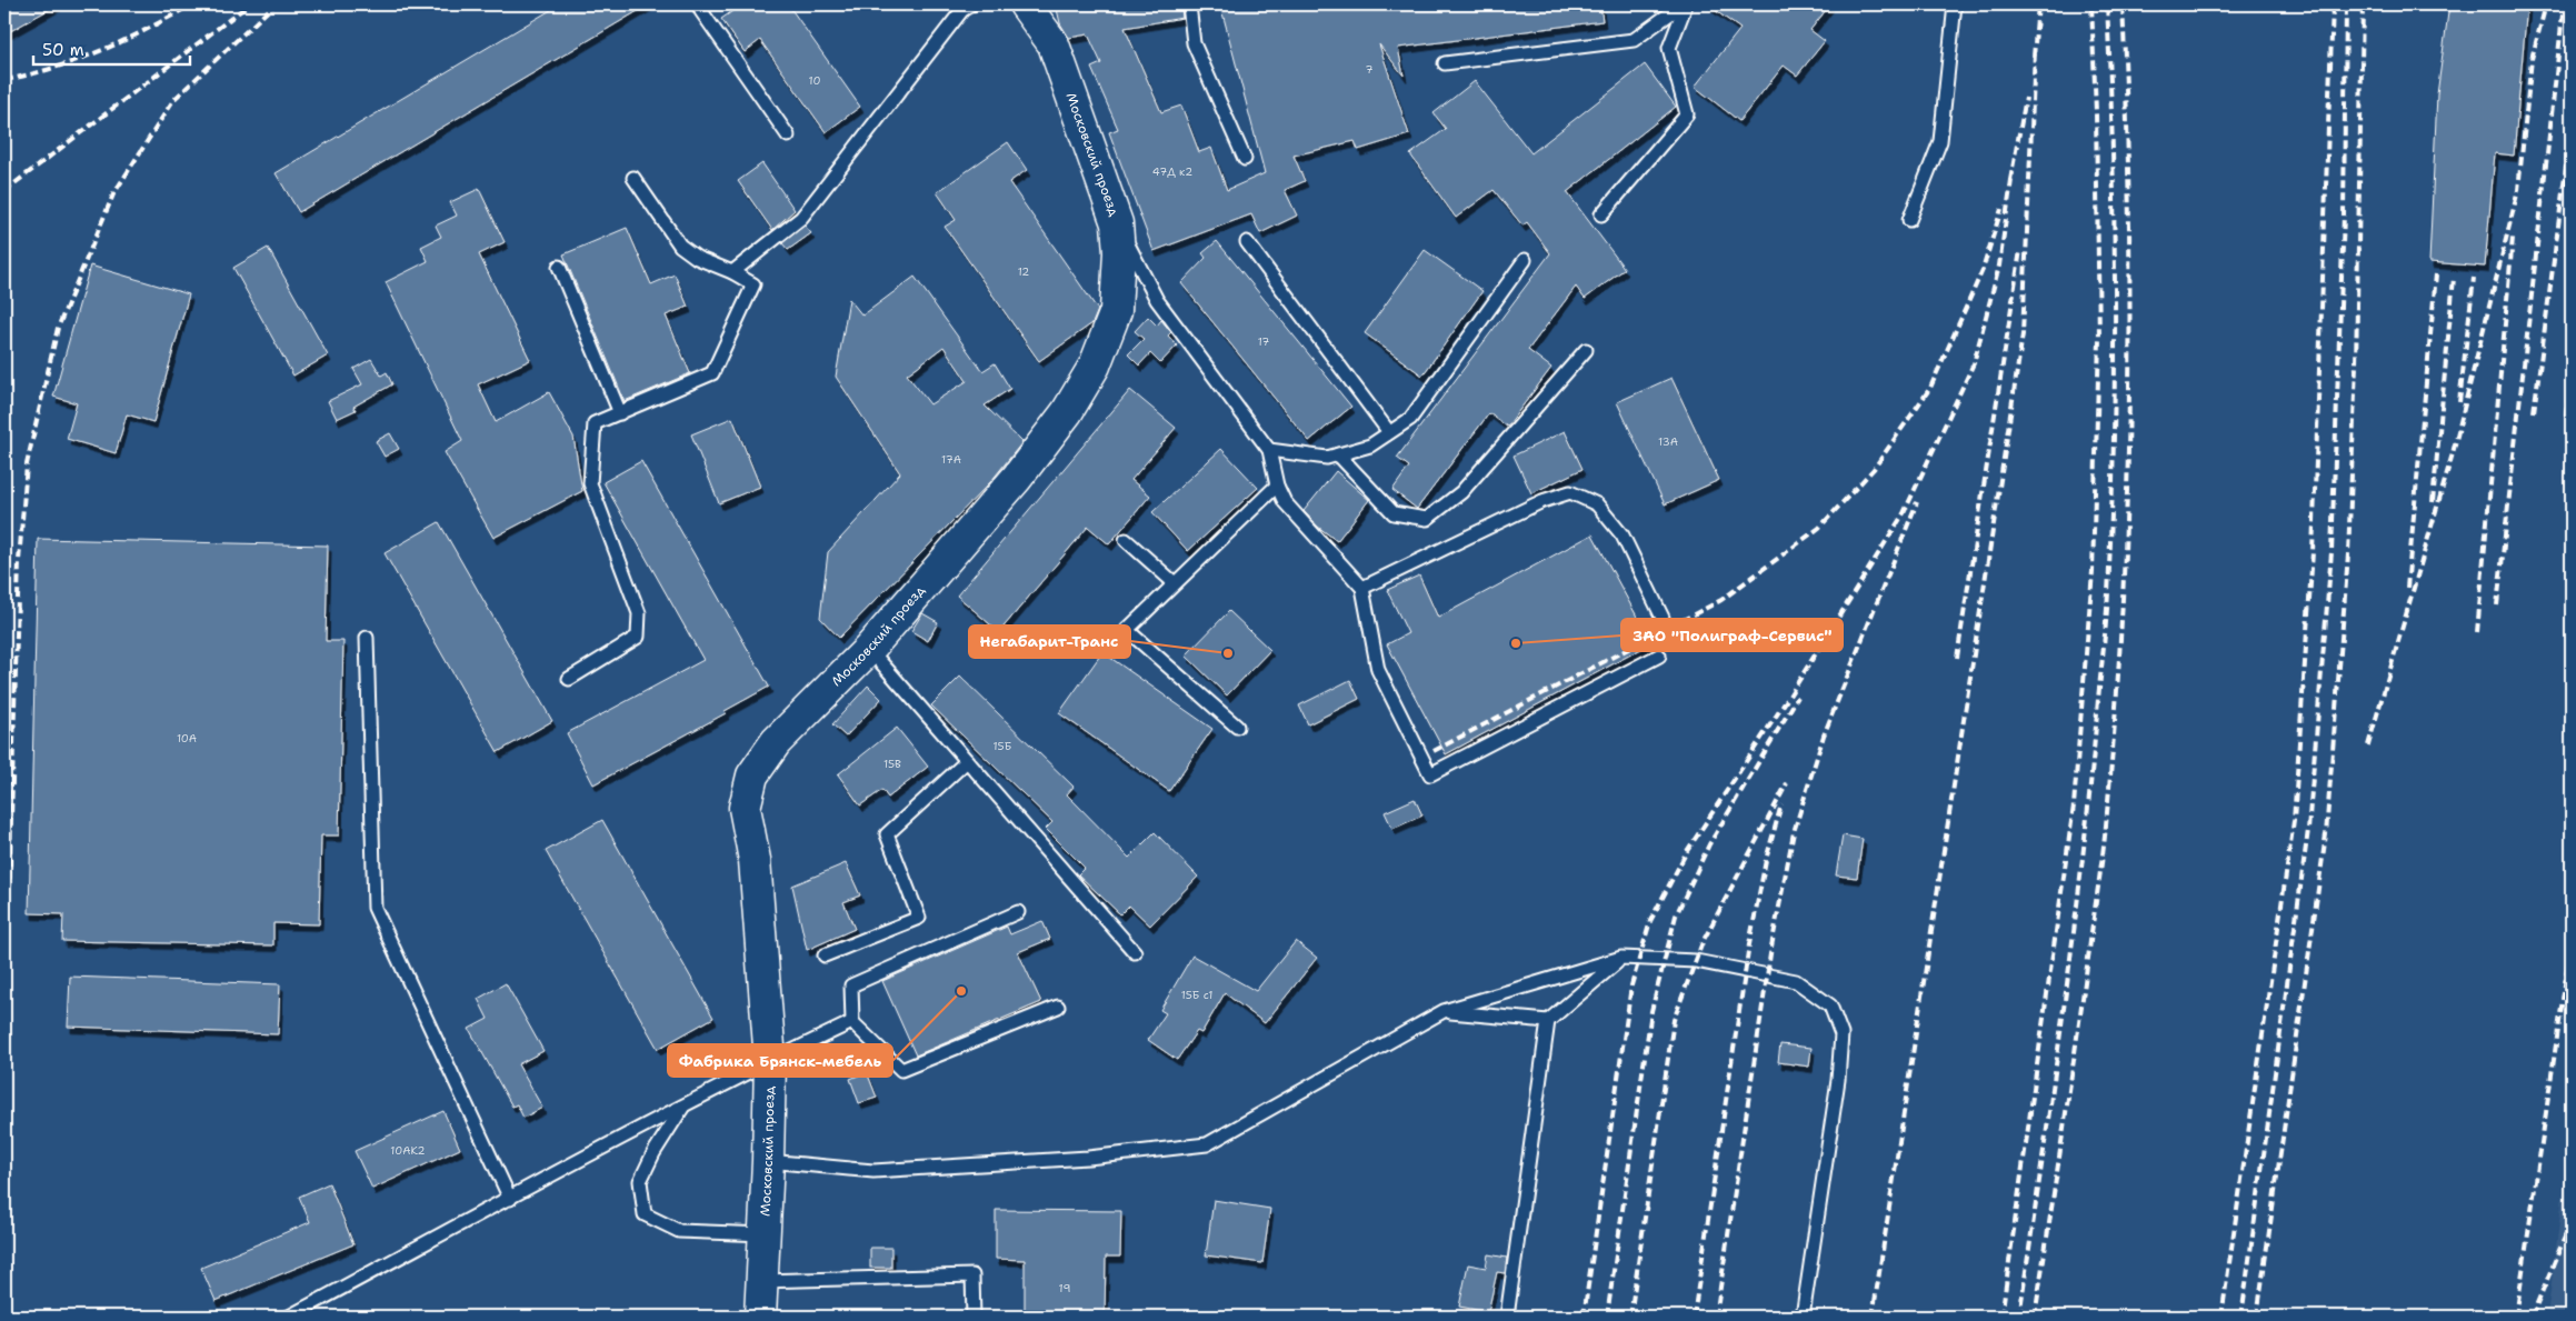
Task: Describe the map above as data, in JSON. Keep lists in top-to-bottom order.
{
  "streets": {
    "street": ["Московский проезд"]
  },
  "places": ["ЗАО \"Полиграф-Сервис\"", "Негабарит-Транс", "Фабрика Брянск-мебель"],
  "house_numbers": [
    "7",
    "10",
    "47Д к2",
    "12",
    "17",
    "13А",
    "17А",
    "10А",
    "15Б",
    "15В",
    "15Б с1",
    "10АК2",
    "19"
  ],
  "scale_bar": "50 m"
}
